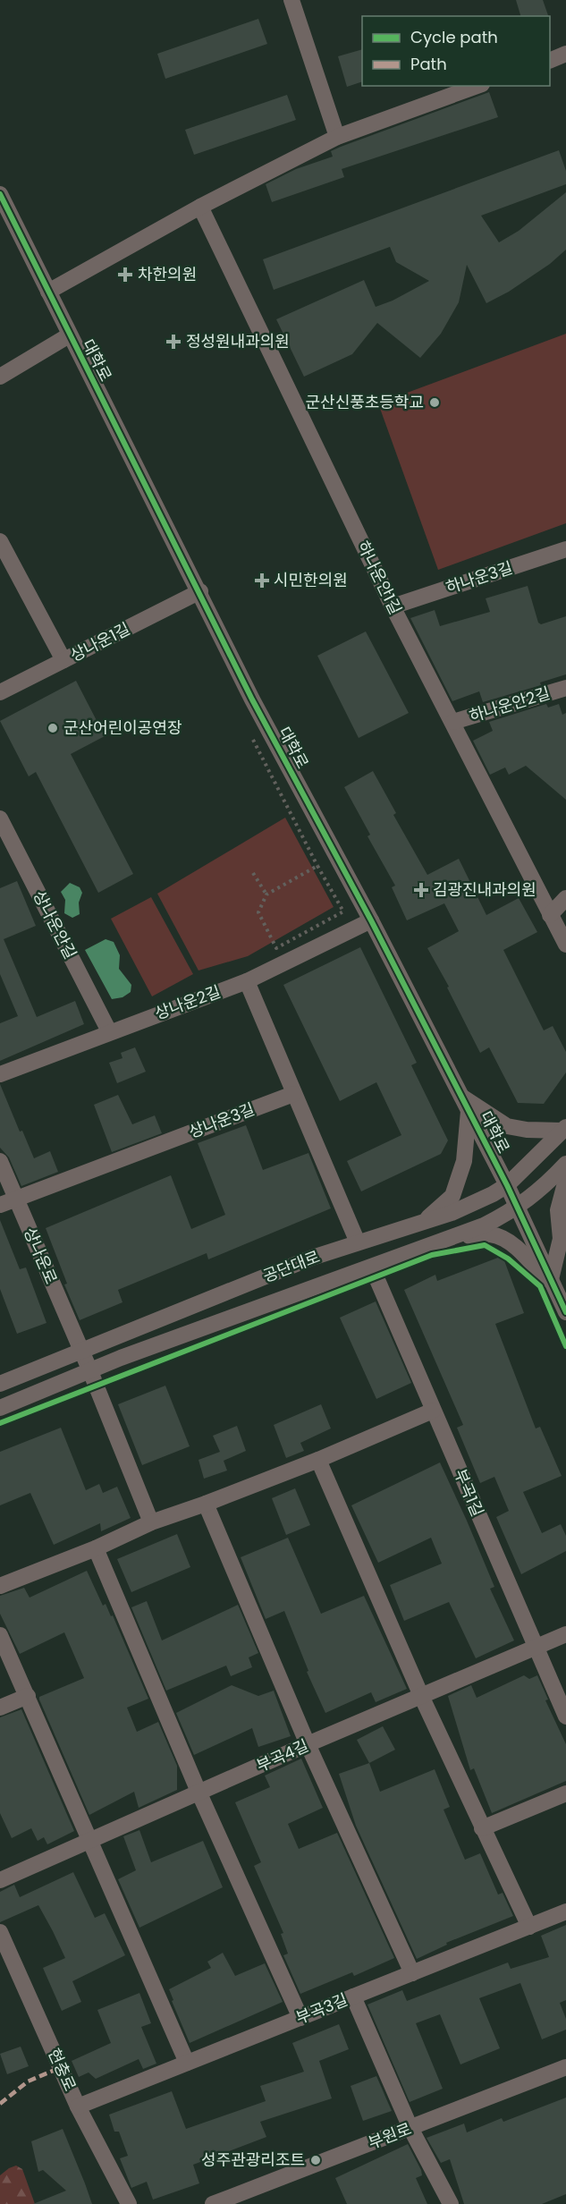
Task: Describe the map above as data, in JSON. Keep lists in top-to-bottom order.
{
  "streets": {
    "street": [
      "대학로",
      "하나운안1길",
      "하나운3길",
      "상나운1길",
      "하나운안2길",
      "상나운안길",
      "상나운2길",
      "상나운3길",
      "상나운로",
      "공단대로",
      "부곡1길",
      "부곡4길",
      "부곡3길",
      "현충로",
      "부원로"
    ]
  },
  "crossings": [
    ["대학로", "상나운1길"],
    ["대학로", "상나운2길"],
    ["대학로", "공단대로"],
    ["하나운안1길", "하나운3길"],
    ["하나운안1길", "하나운안2길"],
    ["상나운안길", "상나운2길"],
    ["상나운3길", "상나운로"],
    ["상나운로", "공단대로"],
    ["공단대로", "부곡1길"],
    ["부곡1길", "부곡4길"],
    ["부곡3길", "현충로"]
  ],
  "places": {
    "health": [
      "차한의원",
      "정성원내과의원",
      "시민한의원",
      "김광진내과의원"
    ],
    "other": ["군산신풍초등학교", "군산어린이공연장", "성주관광리조트"]
  },
  "legend": ["Cycle path", "Path"]
}
